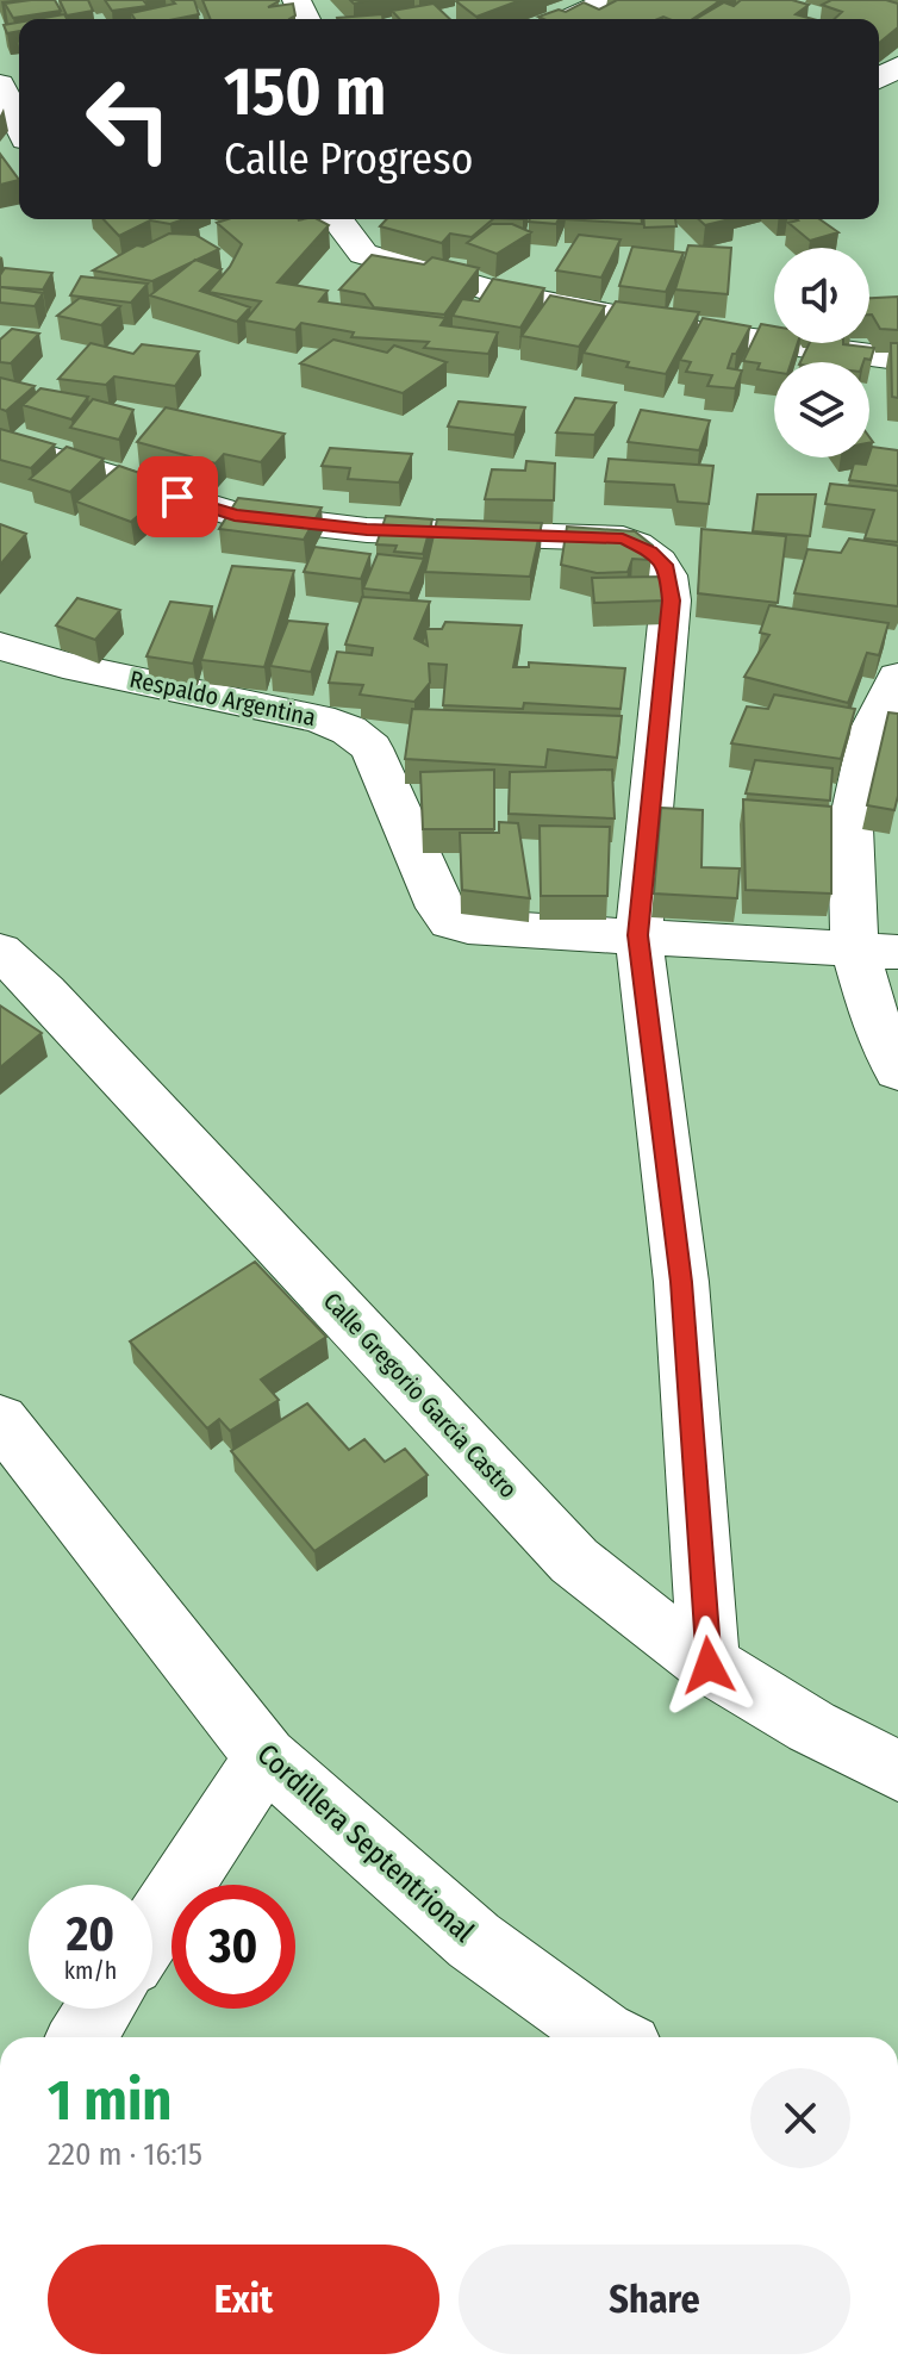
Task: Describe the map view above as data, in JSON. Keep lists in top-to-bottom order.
{
  "streets": {
    "street": ["Respaldo Argentina", "Calle Gregorio Garcia Castro", "Cordillera Septentrional"]
  },
  "page": {
    "turn": ["150 m", "Calle Progreso"],
    "speed": "20 km/h",
    "limit": "30",
    "heading": ["1 min", "220 m · 16:15"],
    "buttons": ["Exit", "Share"]
  }
}
